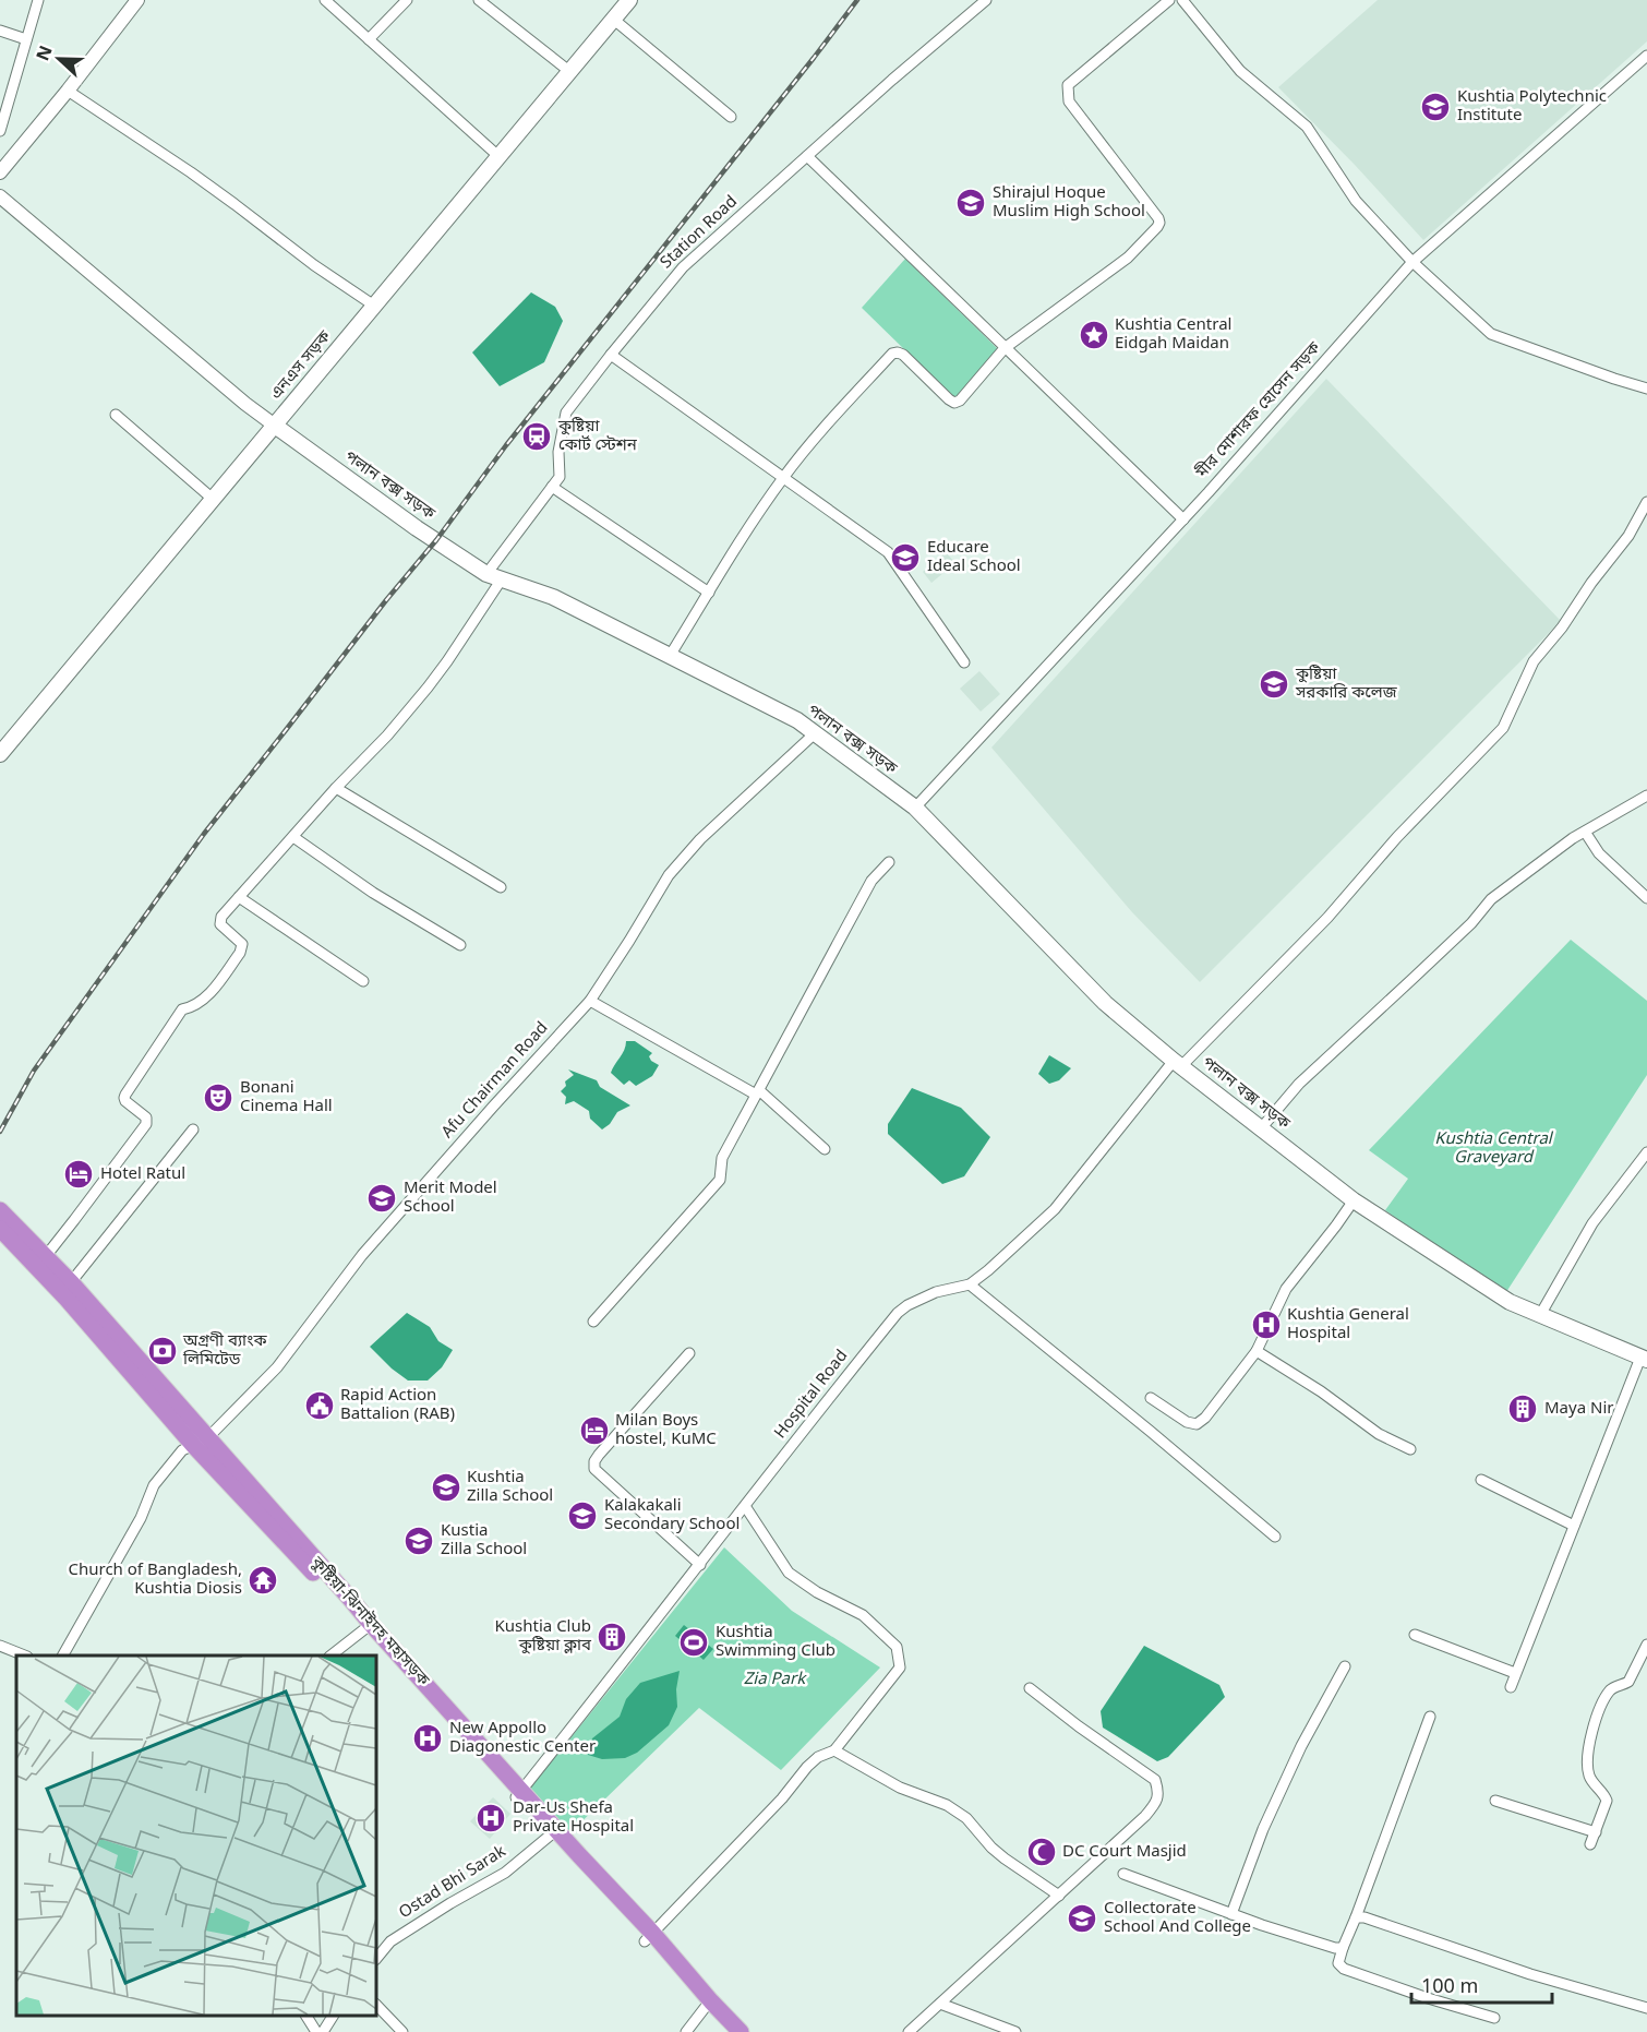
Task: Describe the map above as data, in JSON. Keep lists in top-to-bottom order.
{
  "streets": {
    "highway": ["কুষ্টিয়া-ঝিনাইদহ মহাসড়ক"],
    "main road": ["এনএস সড়ক", "পলান বক্স সড়ক"],
    "street": [
      "Station Road",
      "মীর মোশারফ হোসেন সড়ক",
      "Afu Chairman Road",
      "Hospital Road",
      "Ostad Bhi Sarak"
    ]
  },
  "crossings": [
    ["Station Road", "পলান বক্স সড়ক"],
    ["Station Road", "কুষ্টিয়া-ঝিনাইদহ মহাসড়ক"],
    ["এনএস সড়ক", "পলান বক্স সড়ক"],
    ["মীর মোশারফ হোসেন সড়ক", "পলান বক্স সড়ক"],
    ["পলান বক্স সড়ক", "Afu Chairman Road"],
    ["পলান বক্স সড়ক", "Hospital Road"],
    ["Afu Chairman Road", "কুষ্টিয়া-ঝিনাইদহ মহাসড়ক"],
    ["Hospital Road", "কুষ্টিয়া-ঝিনাইদহ মহাসড়ক"],
    ["কুষ্টিয়া-ঝিনাইদহ মহাসড়ক", "Ostad Bhi Sarak"]
  ],
  "parks": ["Kushtia Central Graveyard", "Zia Park"],
  "places": {
    "school or university": [
      "Kushtia Polytechnic Institute",
      "Shirajul Hoque Muslim High School",
      "Educare Ideal School",
      "কুষ্টিয়া সরকারি কলেজ",
      "Merit Model School",
      "Kushtia Zilla School",
      "Kalakakali Secondary School",
      "Kustia Zilla School",
      "Collectorate School And College"
    ],
    "place": ["Kushtia Central Eidgah Maidan"],
    "station": ["কুষ্টিয়া কোর্ট স্টেশন"],
    "theatre": ["Bonani Cinema Hall"],
    "hotel": ["Hotel Ratul", "Milan Boys hostel, KuMC"],
    "hospital": ["Kushtia General Hospital", "New Appollo Diagonestic Center", "Dar-Us Shefa Private Hospital"],
    "bank": ["অগ্রণী ব্যাংক লিমিটেড"],
    "public building": ["Rapid Action Battalion (RAB)"],
    "building": ["Maya Nir", "Kushtia Club কুষ্টিয়া ক্লাব"],
    "temple": ["Church of Bangladesh, Kushtia Diosis"],
    "sports": ["Kushtia Swimming Club"],
    "mosque": ["DC Court Masjid"]
  },
  "scale_bar": "100 m",
  "north": "left"
}
